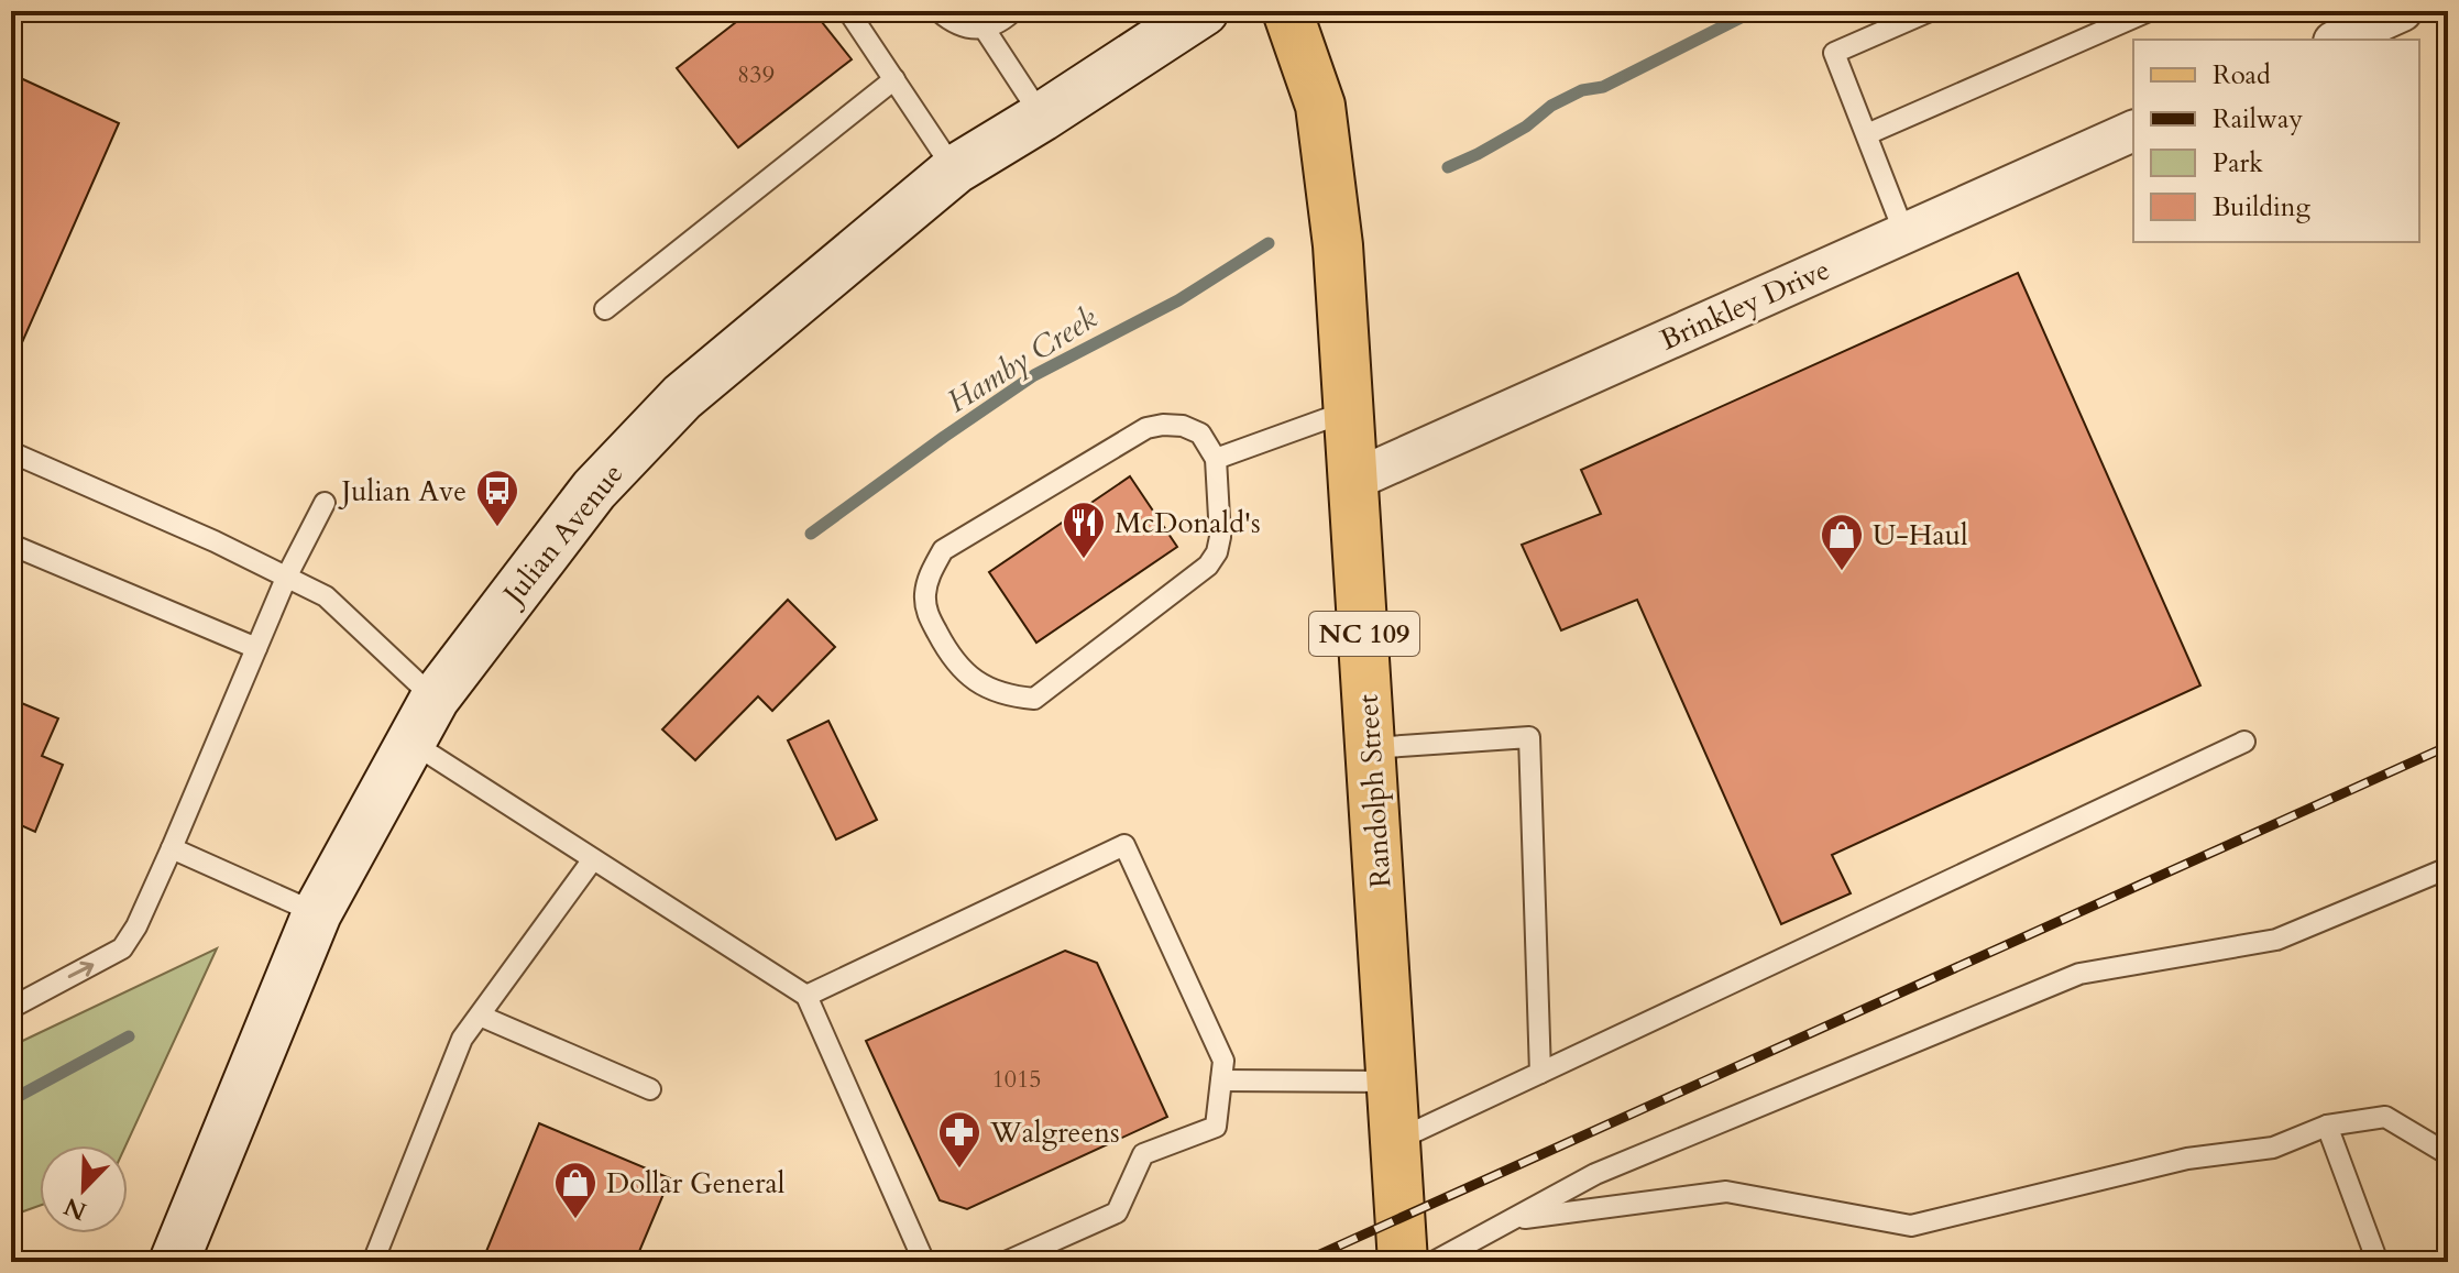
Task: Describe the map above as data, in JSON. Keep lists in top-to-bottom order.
{
  "streets": {
    "main road": ["NC 109", "Randolph Street"],
    "street": ["Brinkley Drive", "Julian Avenue"]
  },
  "crossings": [
    ["Brinkley Drive", "Randolph Street"]
  ],
  "water": ["Hamby Creek"],
  "places": {
    "bus stop": ["Julian Ave"],
    "restaurant": ["McDonald's"],
    "shop": ["U-Haul", "Dollar General"],
    "pharmacy": ["Walgreens"]
  },
  "house_numbers": ["839", "1015"],
  "legend": [
    "Road",
    "Railway",
    "Park",
    "Building"
  ],
  "north": "bottom left"
}
